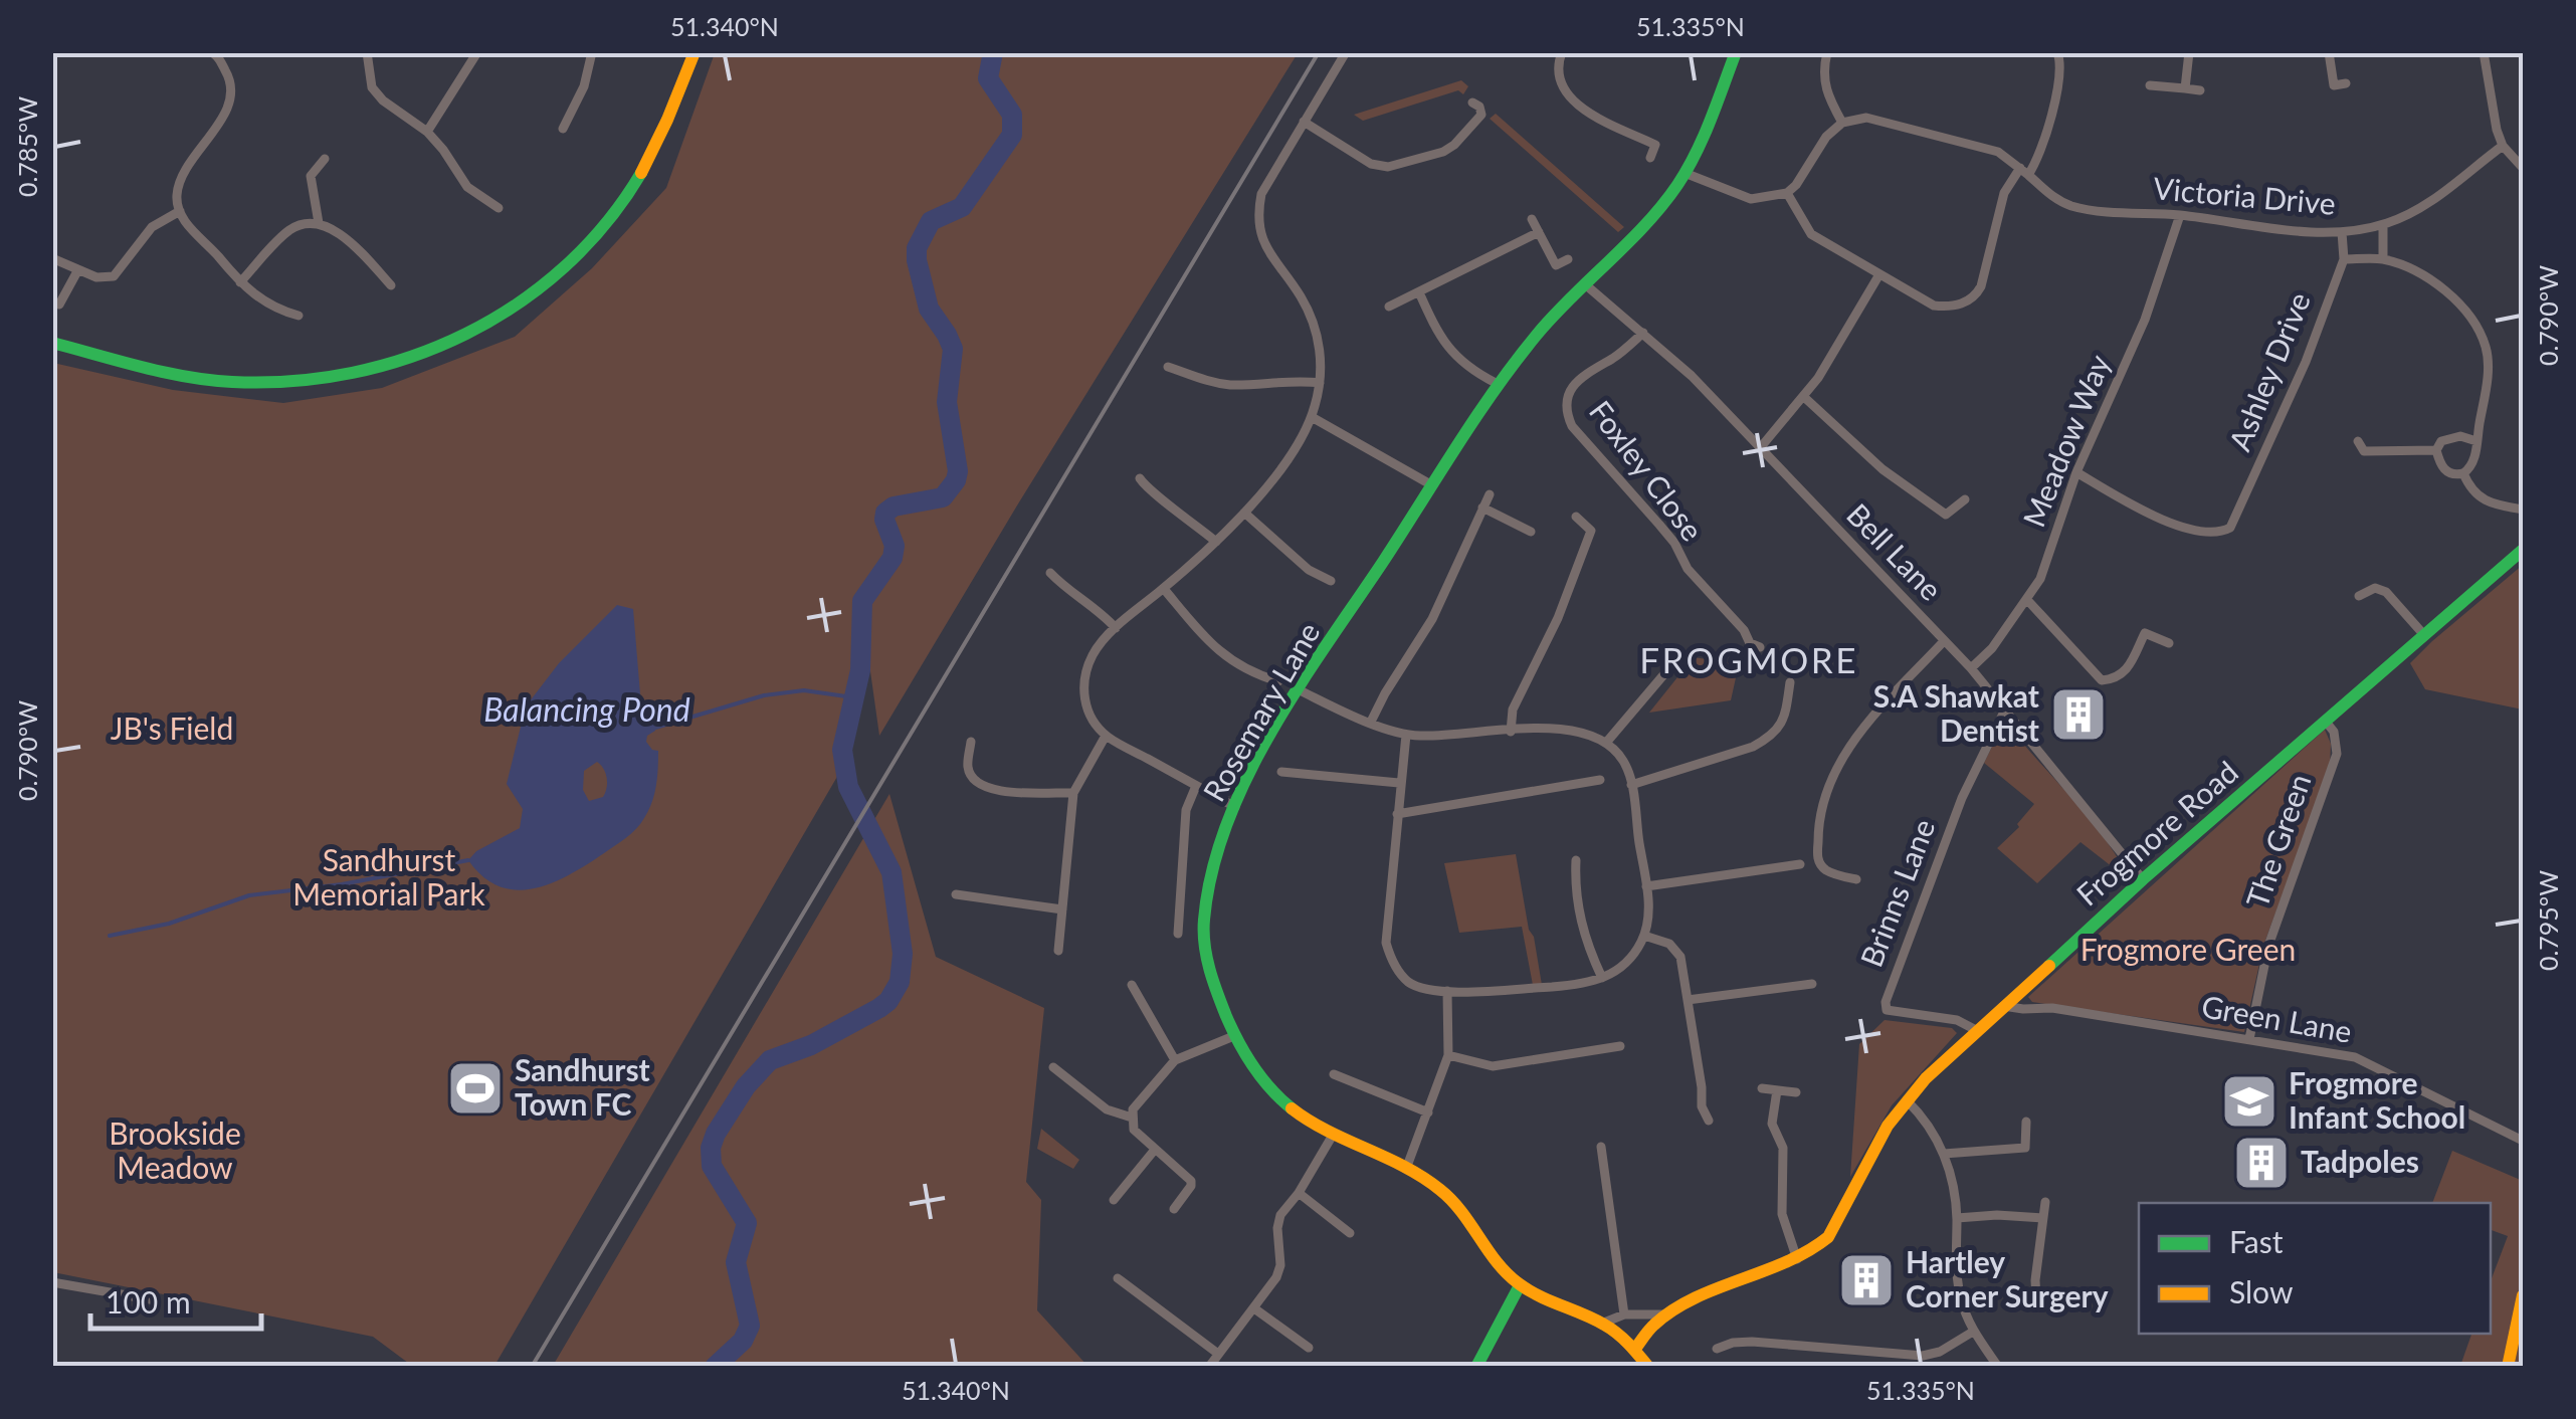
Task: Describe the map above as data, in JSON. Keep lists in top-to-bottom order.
{
  "streets": {
    "street": [
      "Victoria Drive",
      "Ashley Drive",
      "Meadow Way",
      "Foxley Close",
      "Bell Lane",
      "Rosemary Lane",
      "Frogmore Road",
      "The Green",
      "Brinns Lane",
      "Green Lane"
    ]
  },
  "crossings": [
    ["Victoria Drive", "Ashley Drive"],
    ["Victoria Drive", "Meadow Way"],
    ["Ashley Drive", "Meadow Way"],
    ["Meadow Way", "Bell Lane"],
    ["Foxley Close", "Bell Lane"],
    ["Bell Lane", "Rosemary Lane"],
    ["Bell Lane", "Frogmore Road"],
    ["Bell Lane", "Brinns Lane"],
    ["Rosemary Lane", "Frogmore Road"],
    ["Frogmore Road", "The Green"],
    ["Frogmore Road", "Brinns Lane"],
    ["Frogmore Road", "Green Lane"],
    ["The Green", "Green Lane"]
  ],
  "districts": ["FROGMORE"],
  "water": ["Balancing Pond"],
  "parks": [
    "JB's Field",
    "Sandhurst Memorial Park",
    "Frogmore Green",
    "Brookside Meadow"
  ],
  "places": {
    "building": ["S.A Shawkat Dentist", "Tadpoles", "Hartley Corner Surgery"],
    "sports": ["Sandhurst Town FC"],
    "school or university": ["Frogmore Infant School"]
  },
  "legend": ["Fast", "Slow"],
  "scale_bar": "100 m",
  "coordinates": [
    "51.340°N",
    "51.335°N",
    "0.785°W",
    "0.790°W",
    "0.795°W"
  ]
}
